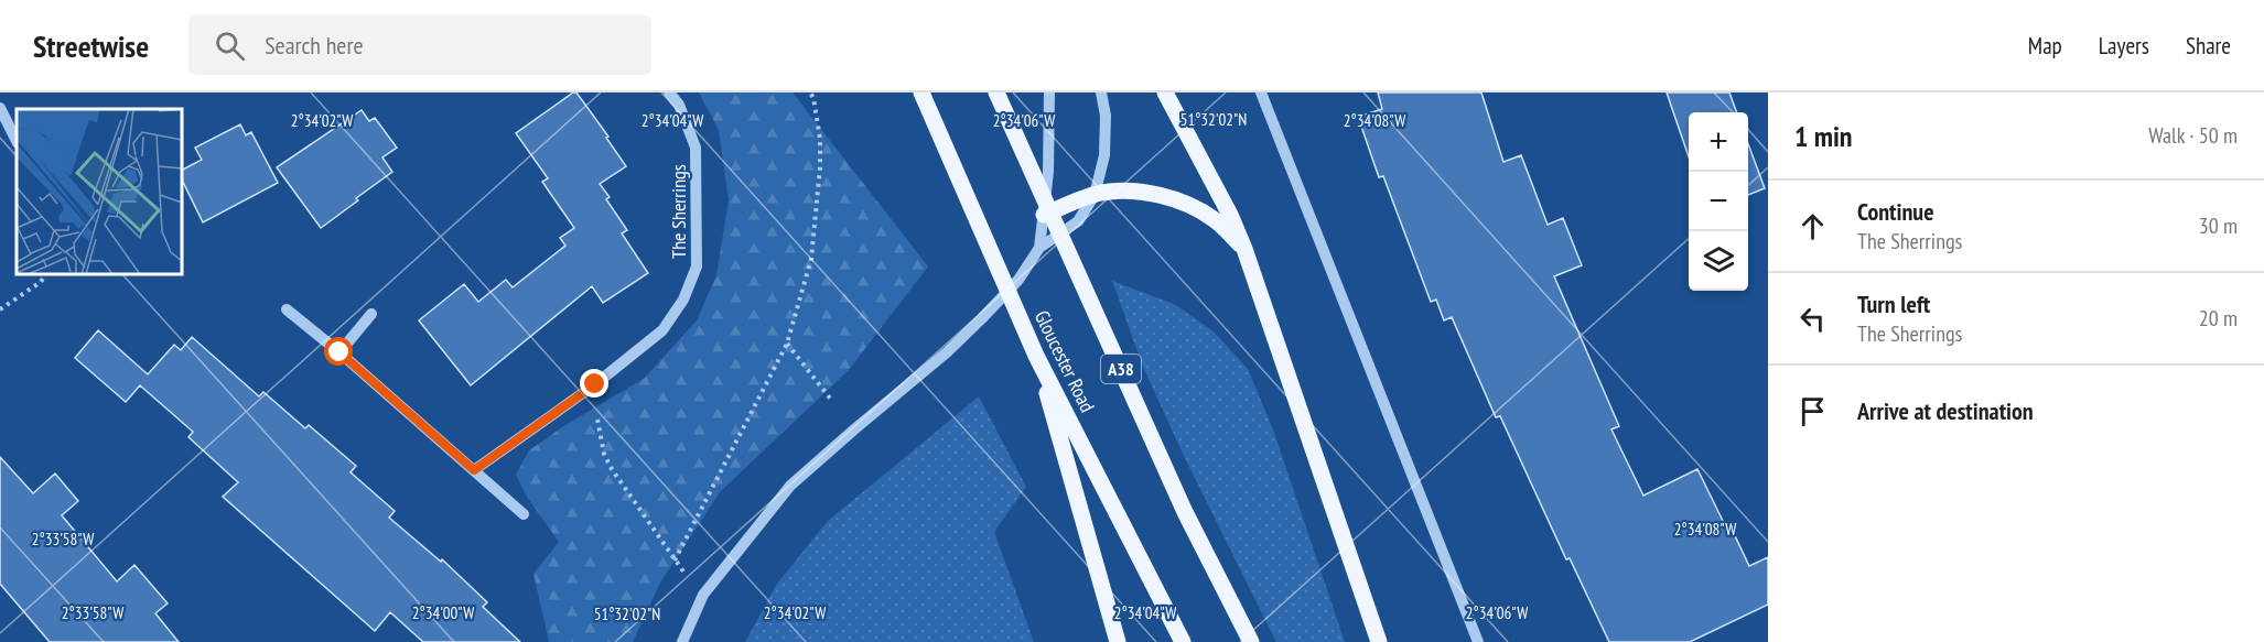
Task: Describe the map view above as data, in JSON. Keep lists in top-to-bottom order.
{
  "streets": {
    "main road": ["Gloucester Road", "A38"],
    "street": ["The Sherrings"]
  },
  "page": {
    "header": "Streetwise",
    "search": "Search here",
    "nav": ["Map", "Layers", "Share"],
    "heading": ["1 min", "Walk · 50 m"],
    "map_buttons": ["+", "−"],
    "list": [
      ["Continue", "The Sherrings", "30 m"],
      ["Turn left", "The Sherrings", "20 m"],
      "Arrive at destination"
    ]
  },
  "coordinates": [
    "51°32'02\"N",
    "2°34'02\"W",
    "2°34'04\"W",
    "2°34'06\"W",
    "2°34'08\"W",
    "2°33'58\"W",
    "2°34'00\"W"
  ]
}
